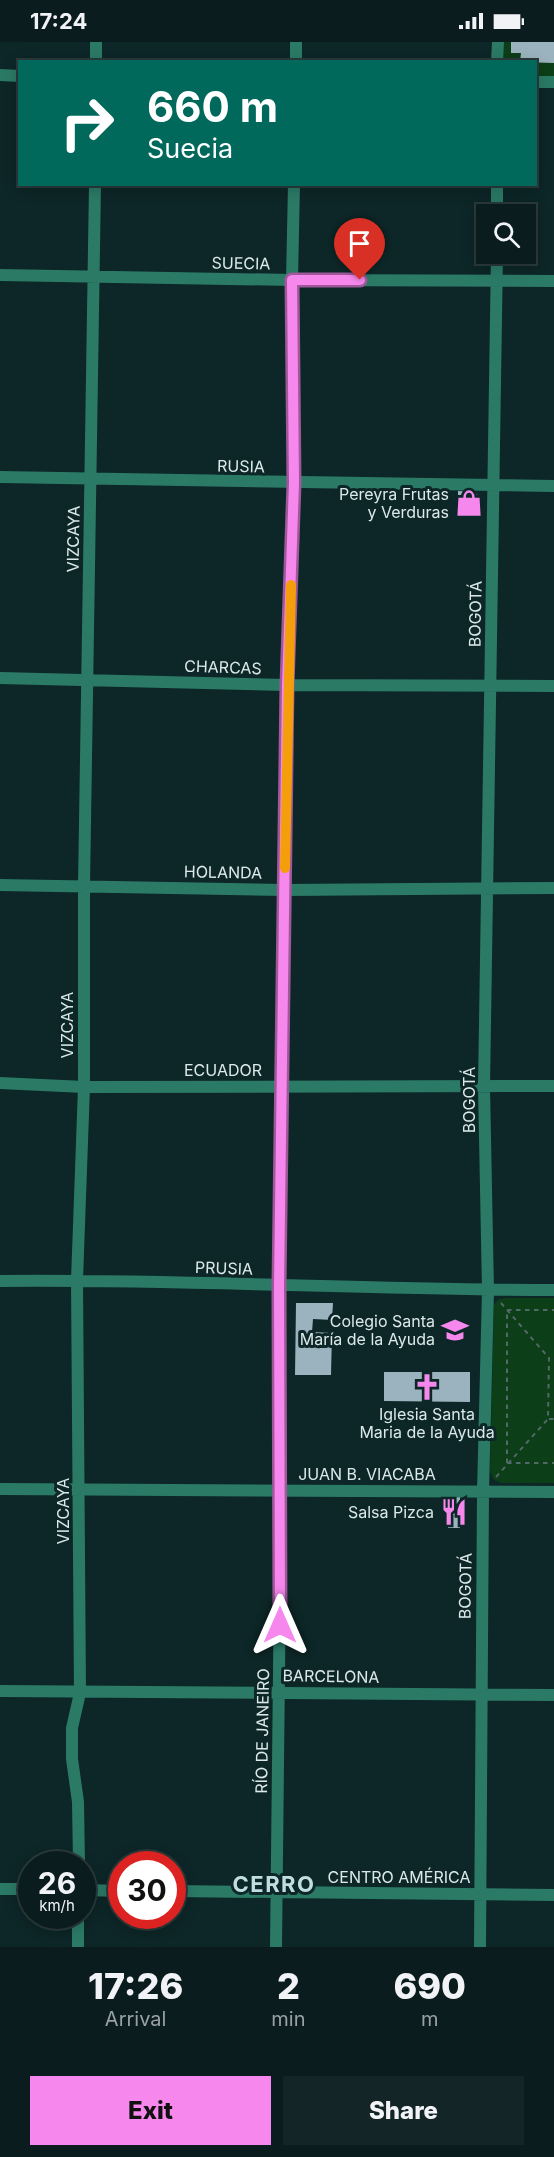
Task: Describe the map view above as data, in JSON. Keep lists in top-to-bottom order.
{
  "streets": {
    "street": [
      "SUECIA",
      "RUSIA",
      "VIZCAYA",
      "BOGOTÁ",
      "CHARCAS",
      "HOLANDA",
      "ECUADOR",
      "PRUSIA",
      "JUAN B. VIACABA",
      "BARCELONA",
      "RÍO DE JANEIRO",
      "CENTRO AMÉRICA"
    ]
  },
  "crossings": [
    ["SUECIA", "VIZCAYA"],
    ["SUECIA", "BOGOTÁ"],
    ["SUECIA", "RÍO DE JANEIRO"],
    ["RUSIA", "VIZCAYA"],
    ["RUSIA", "BOGOTÁ"],
    ["RUSIA", "RÍO DE JANEIRO"],
    ["VIZCAYA", "CHARCAS"],
    ["VIZCAYA", "HOLANDA"],
    ["VIZCAYA", "ECUADOR"],
    ["VIZCAYA", "PRUSIA"],
    ["VIZCAYA", "JUAN B. VIACABA"],
    ["VIZCAYA", "BARCELONA"],
    ["BOGOTÁ", "CHARCAS"],
    ["BOGOTÁ", "HOLANDA"],
    ["BOGOTÁ", "ECUADOR"],
    ["BOGOTÁ", "PRUSIA"],
    ["BOGOTÁ", "JUAN B. VIACABA"],
    ["BOGOTÁ", "BARCELONA"],
    ["BOGOTÁ", "CENTRO AMÉRICA"],
    ["CHARCAS", "RÍO DE JANEIRO"],
    ["HOLANDA", "RÍO DE JANEIRO"],
    ["ECUADOR", "RÍO DE JANEIRO"],
    ["PRUSIA", "RÍO DE JANEIRO"],
    ["JUAN B. VIACABA", "RÍO DE JANEIRO"],
    ["BARCELONA", "RÍO DE JANEIRO"],
    ["RÍO DE JANEIRO", "CENTRO AMÉRICA"]
  ],
  "districts": ["CERRO"],
  "places": {
    "shop": ["Pereyra Frutas y Verduras"],
    "school or university": ["Colegio Santa María de la Ayuda"],
    "church": ["Iglesia Santa Maria de la Ayuda"],
    "restaurant": ["Salsa Pizca"]
  },
  "page": {
    "status": "17:24",
    "turn": ["660 m", "Suecia"],
    "speed": "26 km/h",
    "limit": "30",
    "eta": [
      "17:26",
      "Arrival",
      "2",
      "min",
      "690",
      "m"
    ],
    "buttons": ["Exit", "Share"]
  }
}
